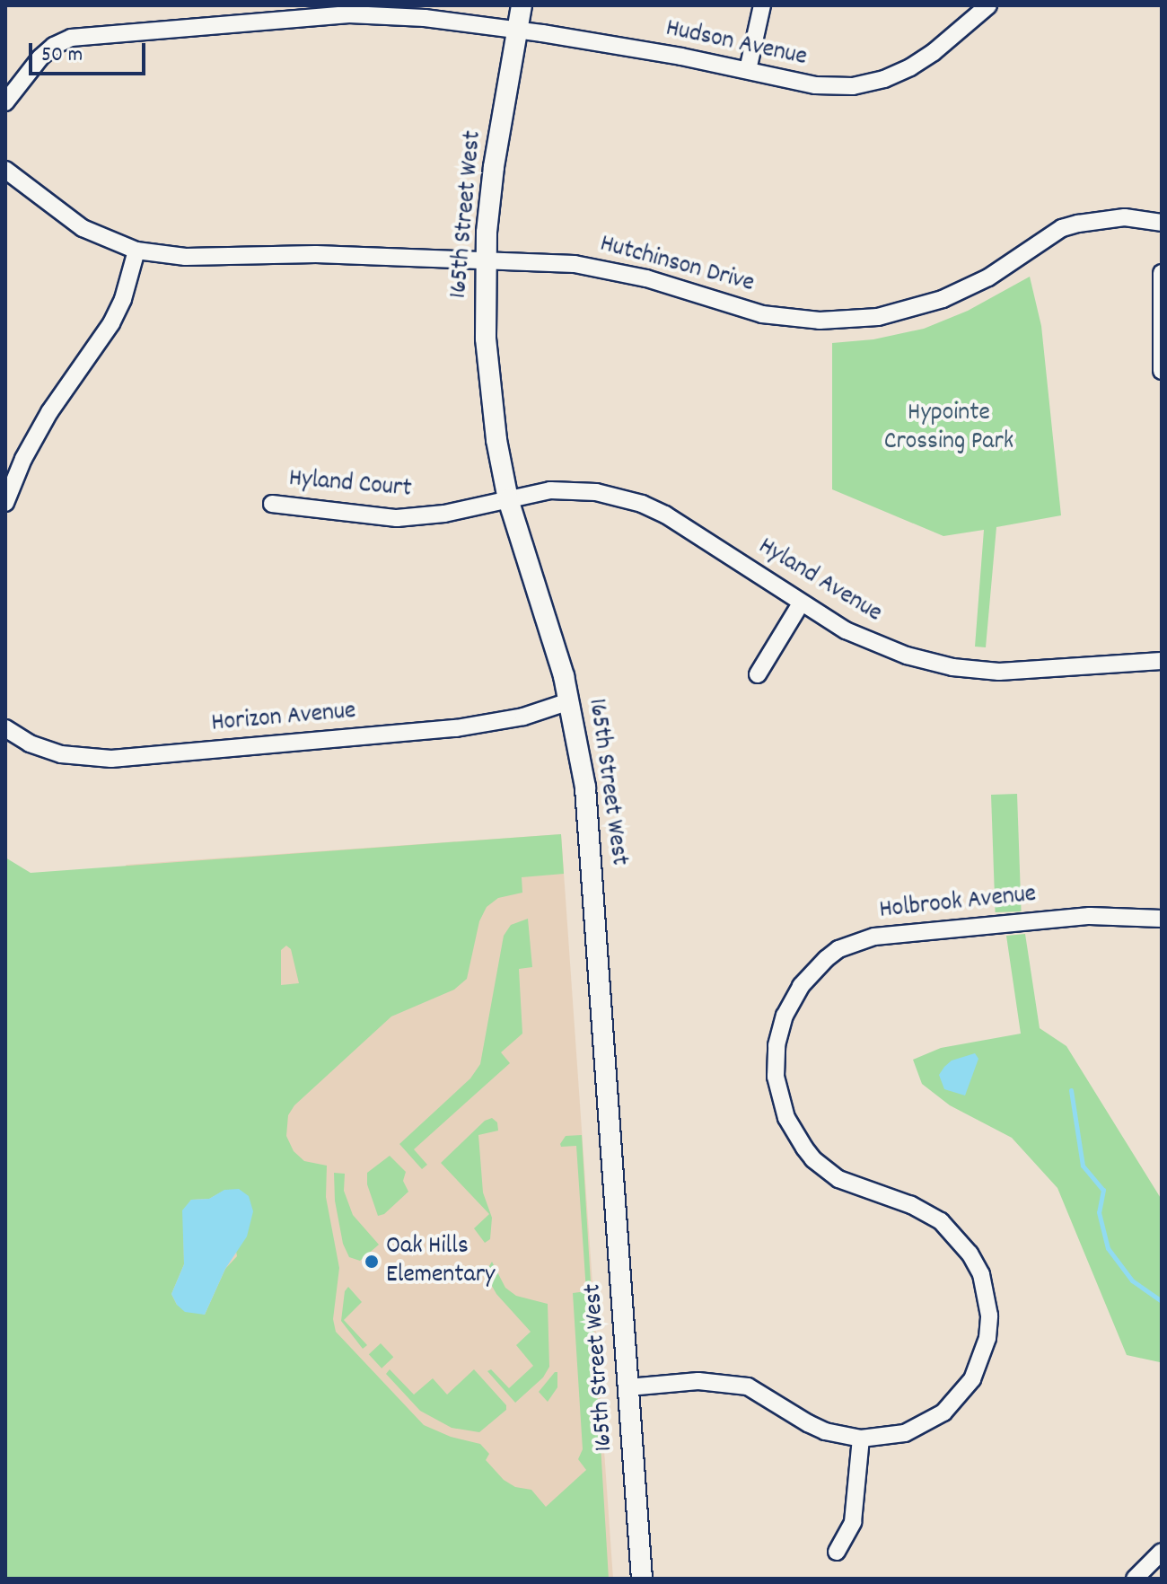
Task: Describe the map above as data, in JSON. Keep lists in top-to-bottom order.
{
  "streets": {
    "street": [
      "Hudson Avenue",
      "165th Street West",
      "Hutchinson Drive",
      "Hyland Court",
      "Hyland Avenue",
      "Horizon Avenue",
      "Holbrook Avenue"
    ]
  },
  "crossings": [
    ["Hudson Avenue", "165th Street West"],
    ["165th Street West", "Hutchinson Drive"],
    ["165th Street West", "Hyland Court"],
    ["165th Street West", "Hyland Avenue"],
    ["165th Street West", "Horizon Avenue"],
    ["165th Street West", "Holbrook Avenue"],
    ["Hyland Court", "Hyland Avenue"]
  ],
  "parks": ["Hypointe Crossing Park"],
  "places": ["Oak Hills Elementary"],
  "scale_bar": "50 m"
}
